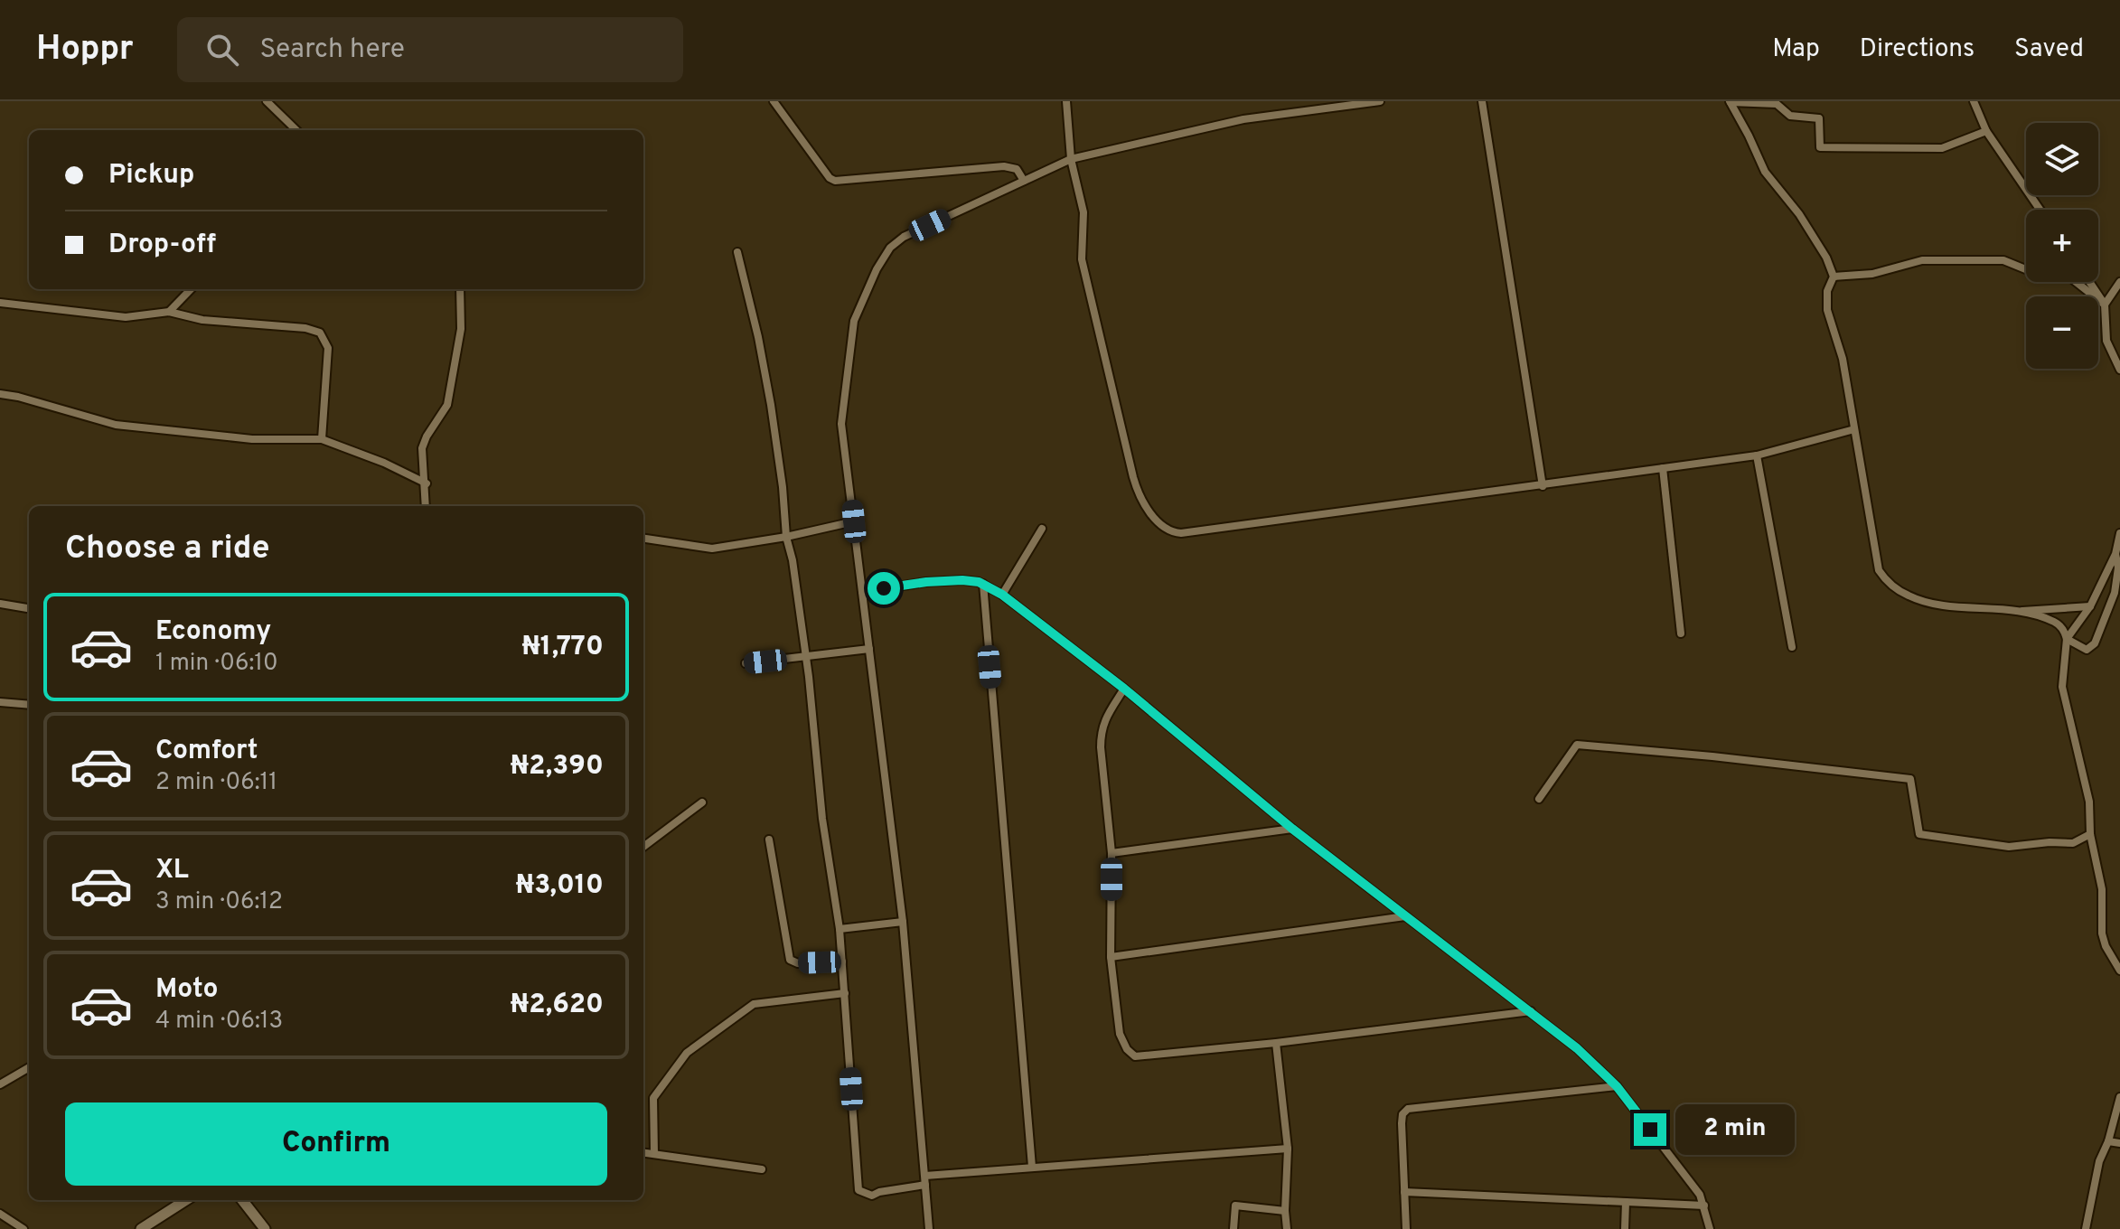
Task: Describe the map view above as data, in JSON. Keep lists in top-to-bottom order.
{
  "page": {
    "header": "Hoppr",
    "search": "Search here",
    "nav": ["Map", "Directions", "Saved"],
    "map_buttons": ["+", "−"],
    "banner": ["Pickup", "Drop-off"],
    "heading": "Choose a ride",
    "list": [
      {
        "name": "Economy",
        "note": "1 min · 06:10",
        "value": "₦1,770"
      },
      {
        "name": "Comfort",
        "note": "2 min · 06:11",
        "value": "₦2,390"
      },
      {
        "name": "XL",
        "note": "3 min · 06:12",
        "value": "₦3,010"
      },
      {
        "name": "Moto",
        "note": "4 min · 06:13",
        "value": "₦2,620"
      }
    ],
    "buttons": "Confirm",
    "bubble": "2 min"
  }
}
